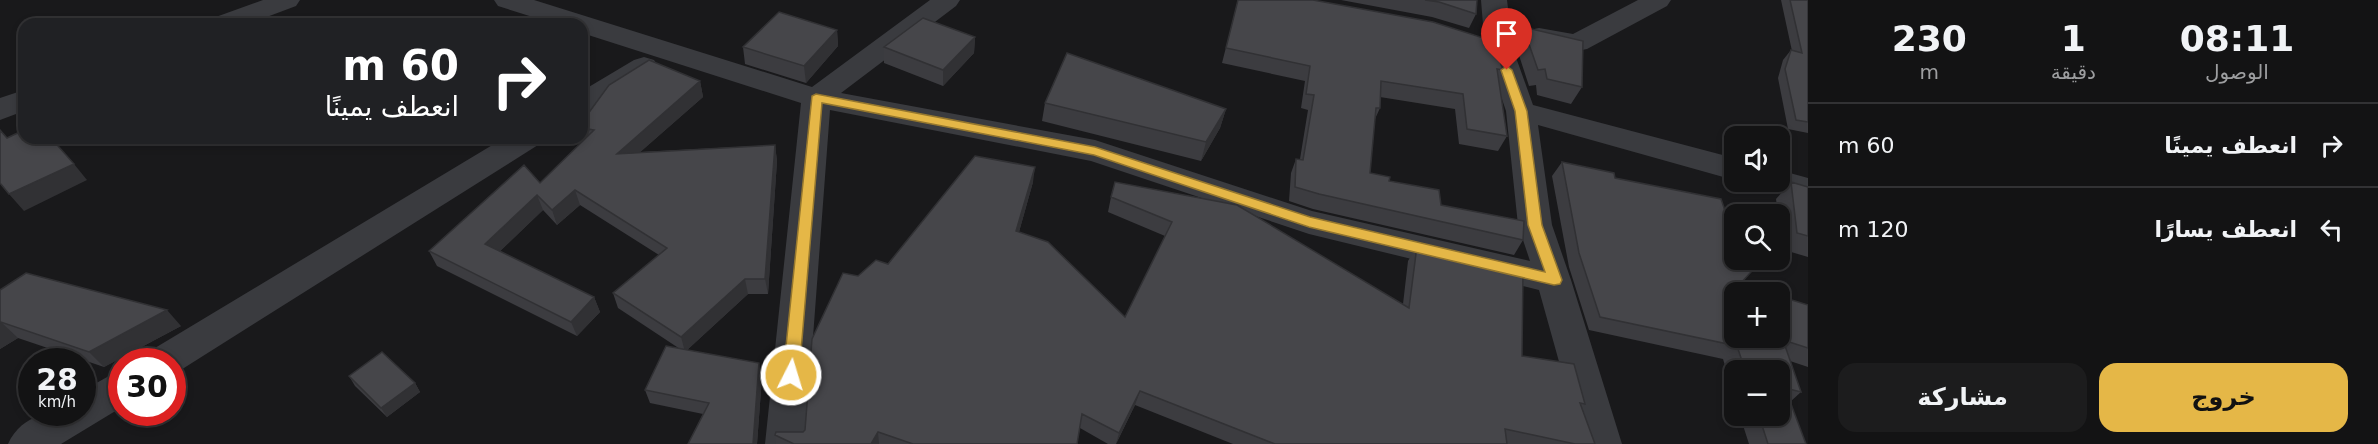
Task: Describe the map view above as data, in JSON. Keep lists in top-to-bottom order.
{
  "page": {
    "eta": [
      "08:11",
      "الوصول",
      "1",
      "دقيقة",
      "230",
      "m"
    ],
    "turn": ["60 m", "انعطف يمينًا"],
    "list": [
      {
        "name": "انعطف يمينًا",
        "value": "60 m"
      },
      {
        "name": "انعطف يسارًا",
        "value": "120 m"
      }
    ],
    "map_buttons": ["+", "−"],
    "speed": "28 km/h",
    "limit": "30",
    "buttons": ["خروج", "مشاركة"]
  }
}
